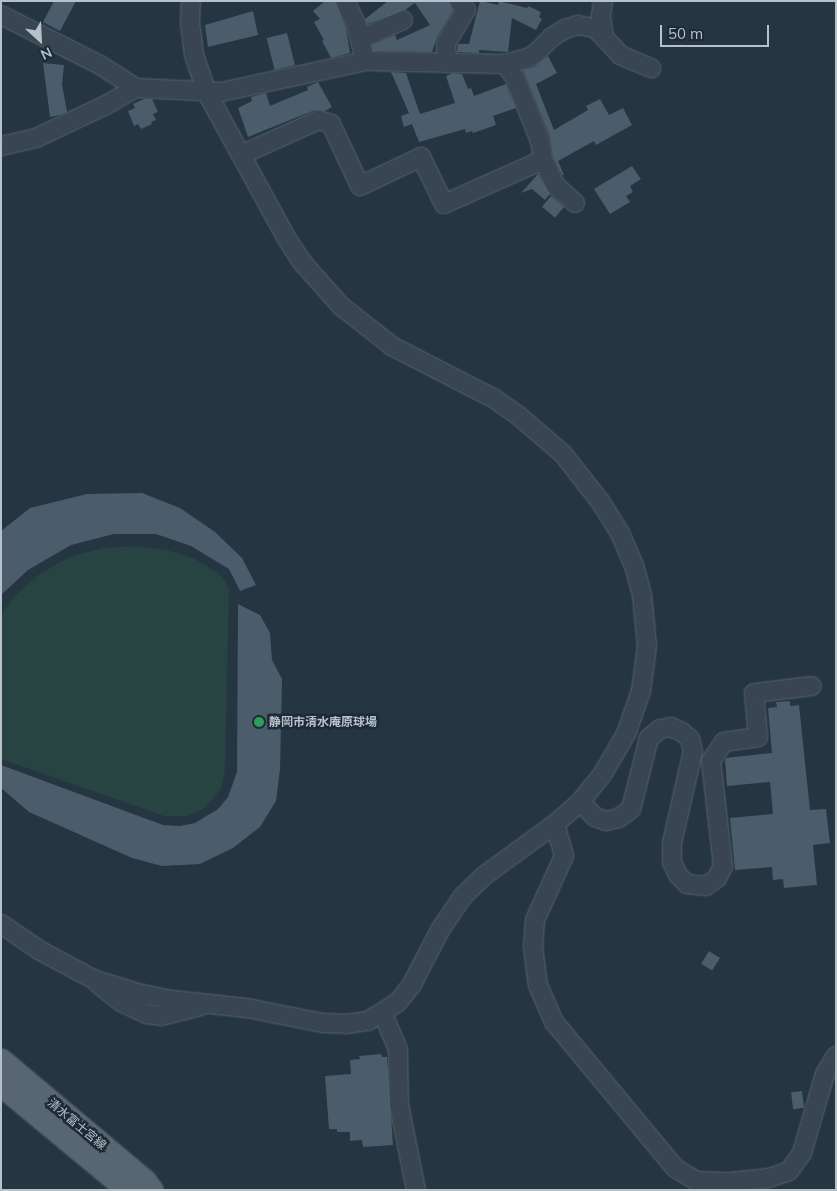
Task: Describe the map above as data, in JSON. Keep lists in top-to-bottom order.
{
  "streets": {
    "main road": ["清水富士宮線"]
  },
  "places": ["静岡市清水庵原球場"],
  "scale_bar": "50 m",
  "north": "bottom right"
}
